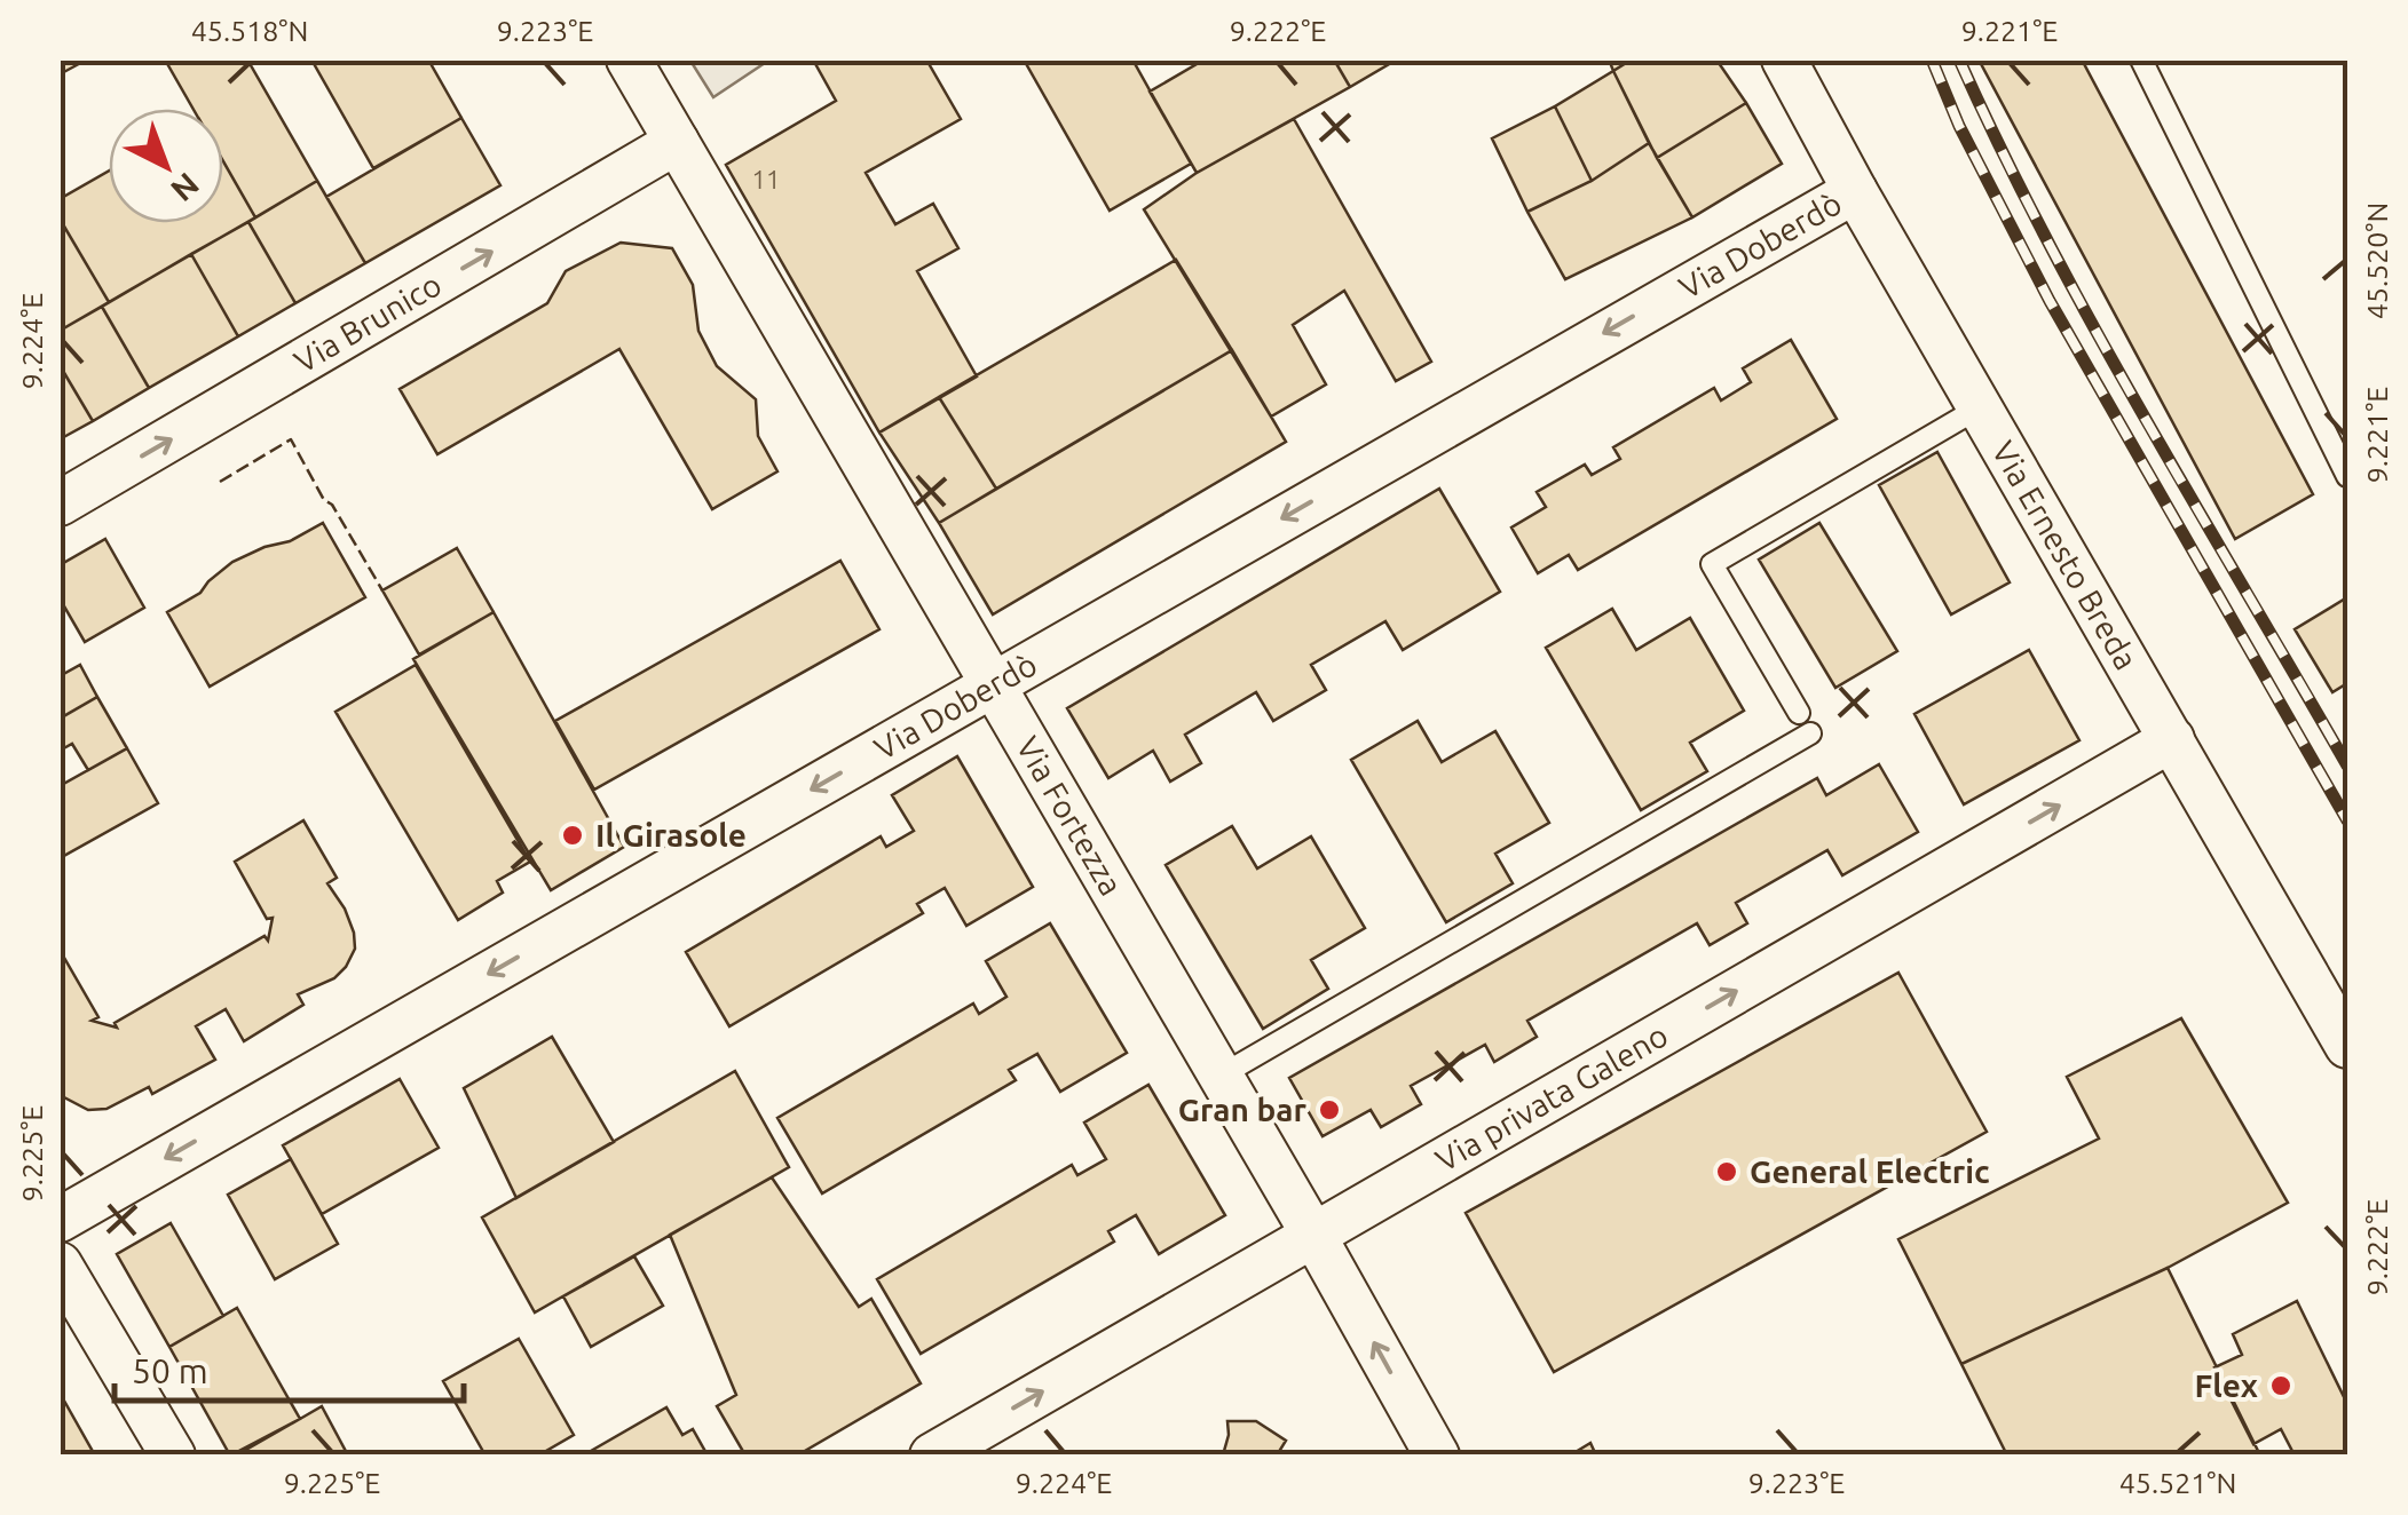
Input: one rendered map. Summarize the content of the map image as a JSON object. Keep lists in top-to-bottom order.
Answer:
{
  "streets": {
    "street": [
      "Via Doberdò",
      "Via Brunico",
      "Via Ernesto Breda",
      "Via Fortezza",
      "Via privata Galeno"
    ]
  },
  "crossings": [
    ["Via Doberdò", "Via Ernesto Breda"],
    ["Via Doberdò", "Via Fortezza"],
    ["Via Brunico", "Via Fortezza"],
    ["Via Ernesto Breda", "Via privata Galeno"],
    ["Via Fortezza", "Via privata Galeno"]
  ],
  "one_way": ["Via Doberdò", "Via Brunico", "Via privata Galeno"],
  "places": [
    "Il Girasole",
    "Gran bar",
    "General Electric",
    "Flex"
  ],
  "house_numbers": ["11"],
  "scale_bar": "50 m",
  "north": "bottom right",
  "coordinates": [
    "45.518°N",
    "9.223°E",
    "9.222°E",
    "9.221°E",
    "45.520°N",
    "9.224°E",
    "9.225°E",
    "45.521°N"
  ]
}
